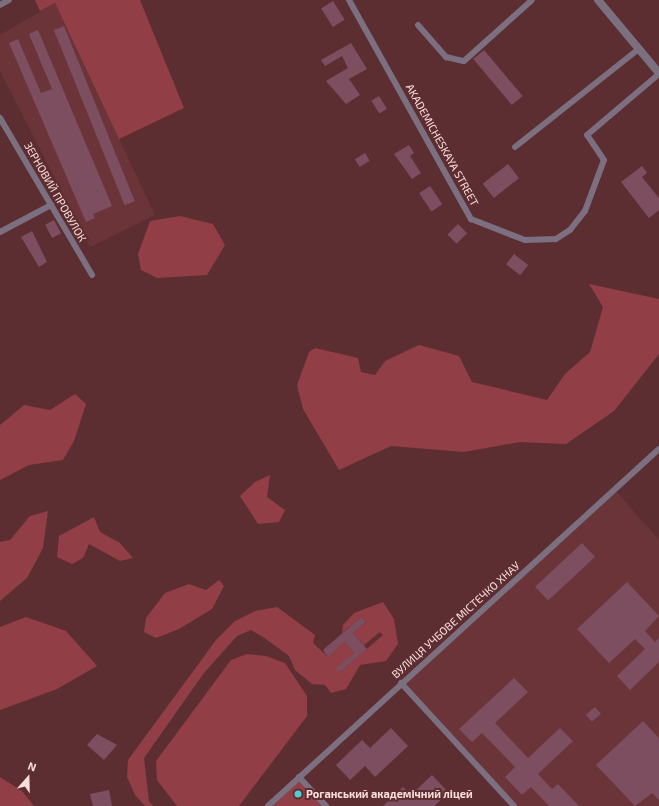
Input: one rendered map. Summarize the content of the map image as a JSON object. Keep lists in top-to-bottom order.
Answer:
{
  "streets": {
    "street": ["AKADEMICHESKAYA STREET", "ЗЕРНОВИЙ ПРОВУЛОК", "ВУЛИЦЯ УЧБОВЕ МІСТЕЧКО ХНАУ"]
  },
  "places": ["Роганський академічний ліцей"],
  "north": "top"
}
